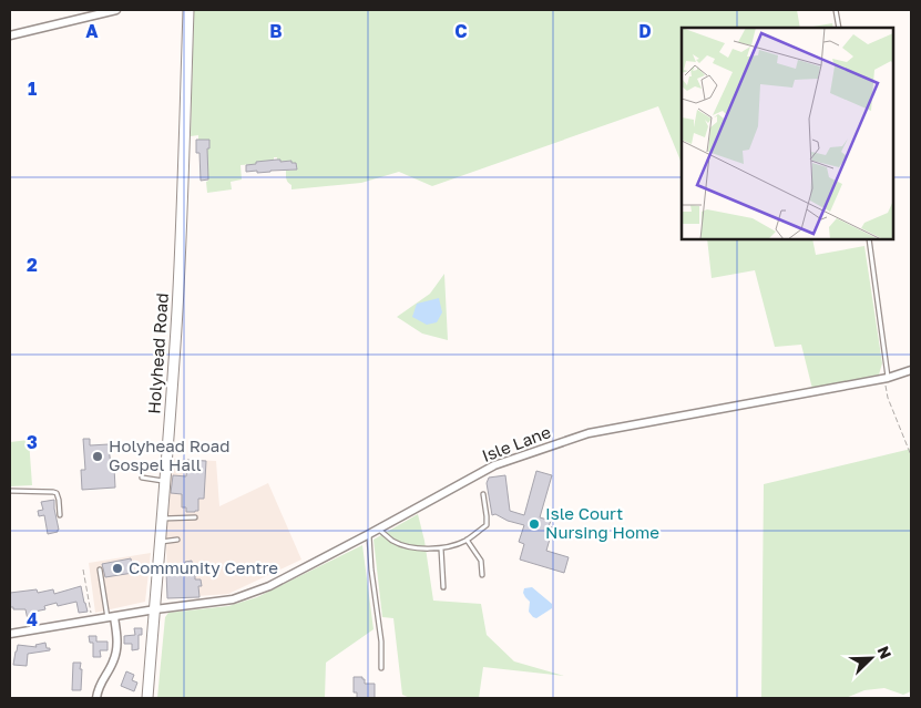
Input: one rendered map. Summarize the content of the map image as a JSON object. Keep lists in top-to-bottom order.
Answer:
{
  "streets": {
    "main road": ["Holyhead Road"],
    "street": ["Isle Lane"]
  },
  "crossings": [
    ["Holyhead Road", "Isle Lane"]
  ],
  "places": ["Holyhead Road Gospel Hall", "Isle Court Nursing Home", "Community Centre"],
  "north": "top right",
  "grid": {
    "columns": [
      "A",
      "B",
      "C",
      "D"
    ],
    "rows": [
      "1",
      "2",
      "3",
      "4"
    ]
  }
}
